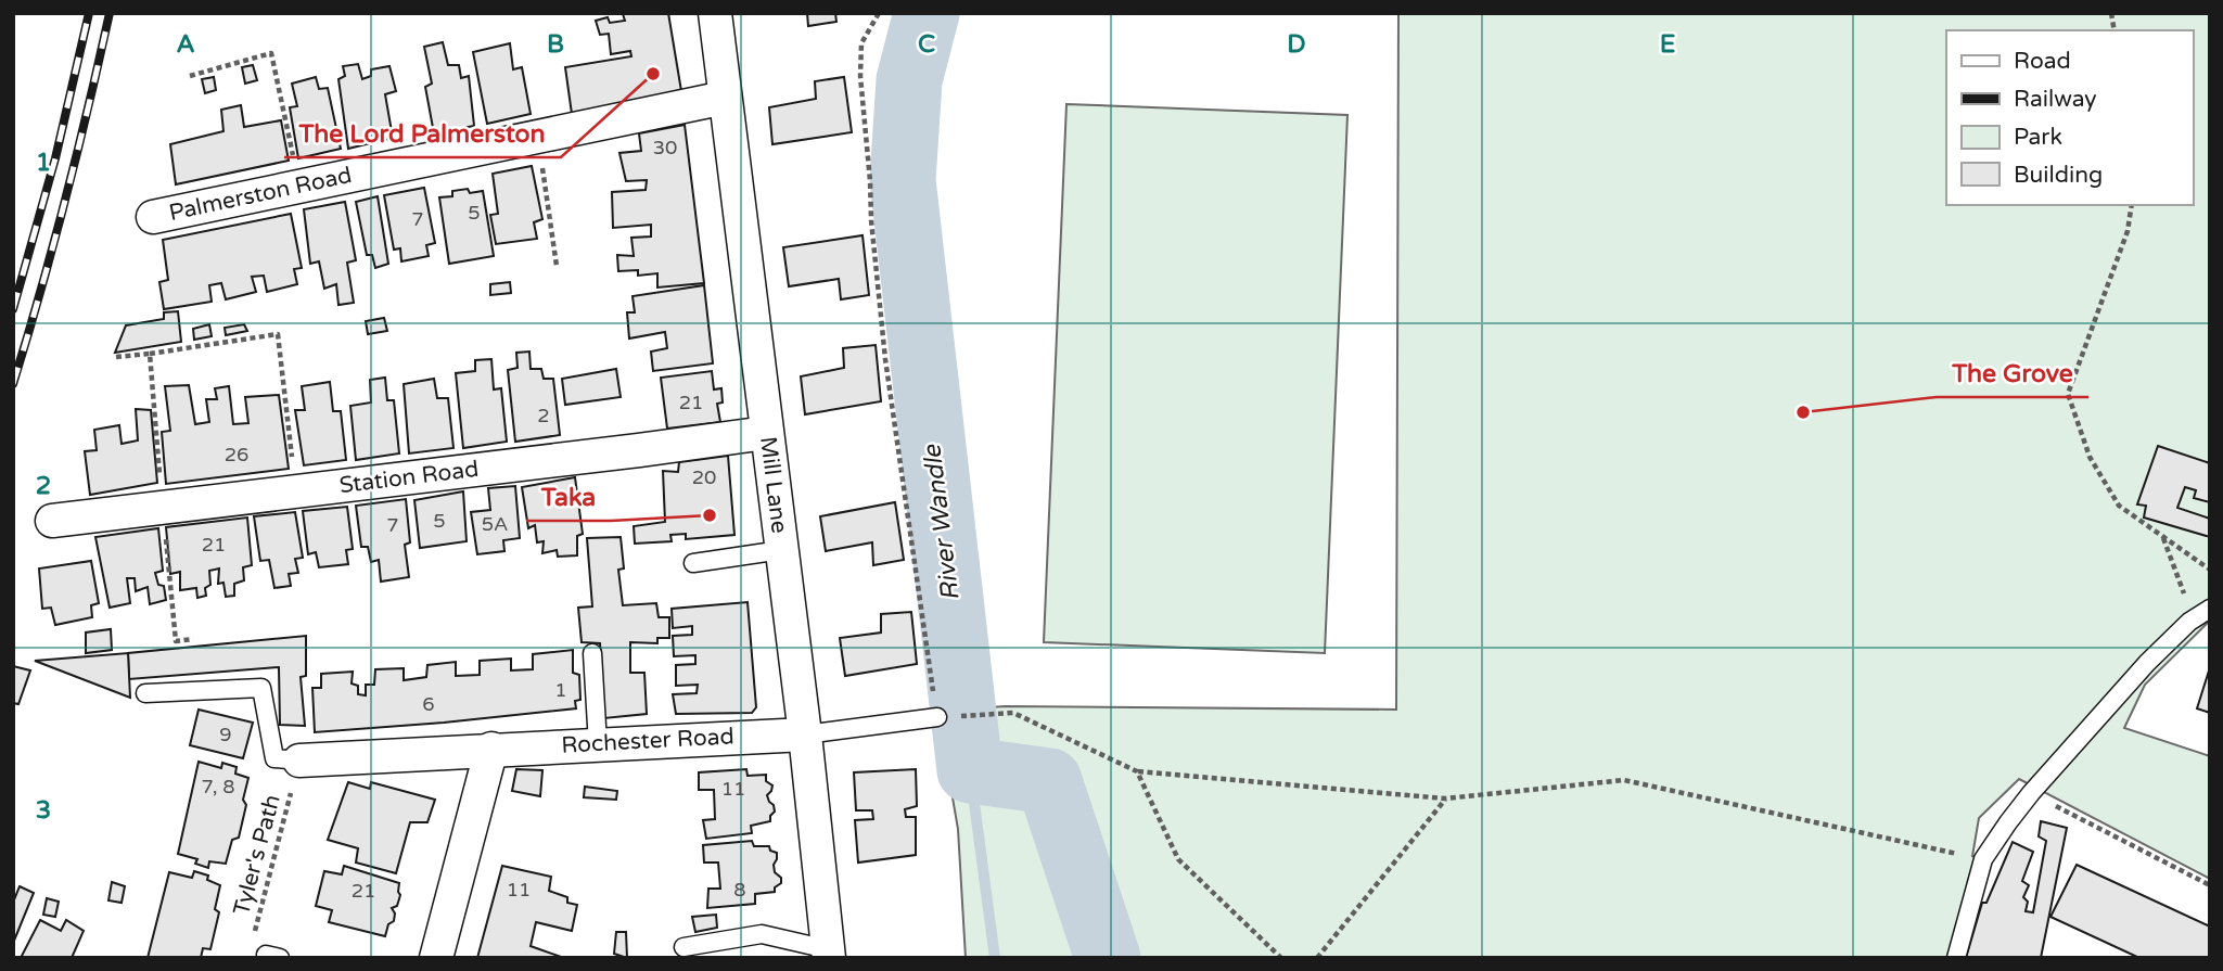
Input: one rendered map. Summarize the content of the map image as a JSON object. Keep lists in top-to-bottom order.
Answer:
{
  "streets": {
    "street": [
      "Palmerston Road",
      "Station Road",
      "Mill Lane",
      "Rochester Road"
    ],
    "path": ["Tyler's Path"]
  },
  "crossings": [
    ["Palmerston Road", "Mill Lane"],
    ["Station Road", "Mill Lane"],
    ["Mill Lane", "Rochester Road"],
    ["Rochester Road", "Tyler's Path"]
  ],
  "water": ["River Wandle"],
  "places": ["The Lord Palmerston", "The Grove", "Taka"],
  "house_numbers": [
    "30",
    "5",
    "7",
    "21",
    "2",
    "26",
    "20",
    "5",
    "5A",
    "7",
    "21",
    "1",
    "6",
    "9",
    "7, 8",
    "11",
    "11",
    "8",
    "21"
  ],
  "legend": [
    "Road",
    "Railway",
    "Park",
    "Building"
  ],
  "grid": {
    "columns": [
      "A",
      "B",
      "C",
      "D",
      "E"
    ],
    "rows": ["1", "2", "3"]
  }
}
